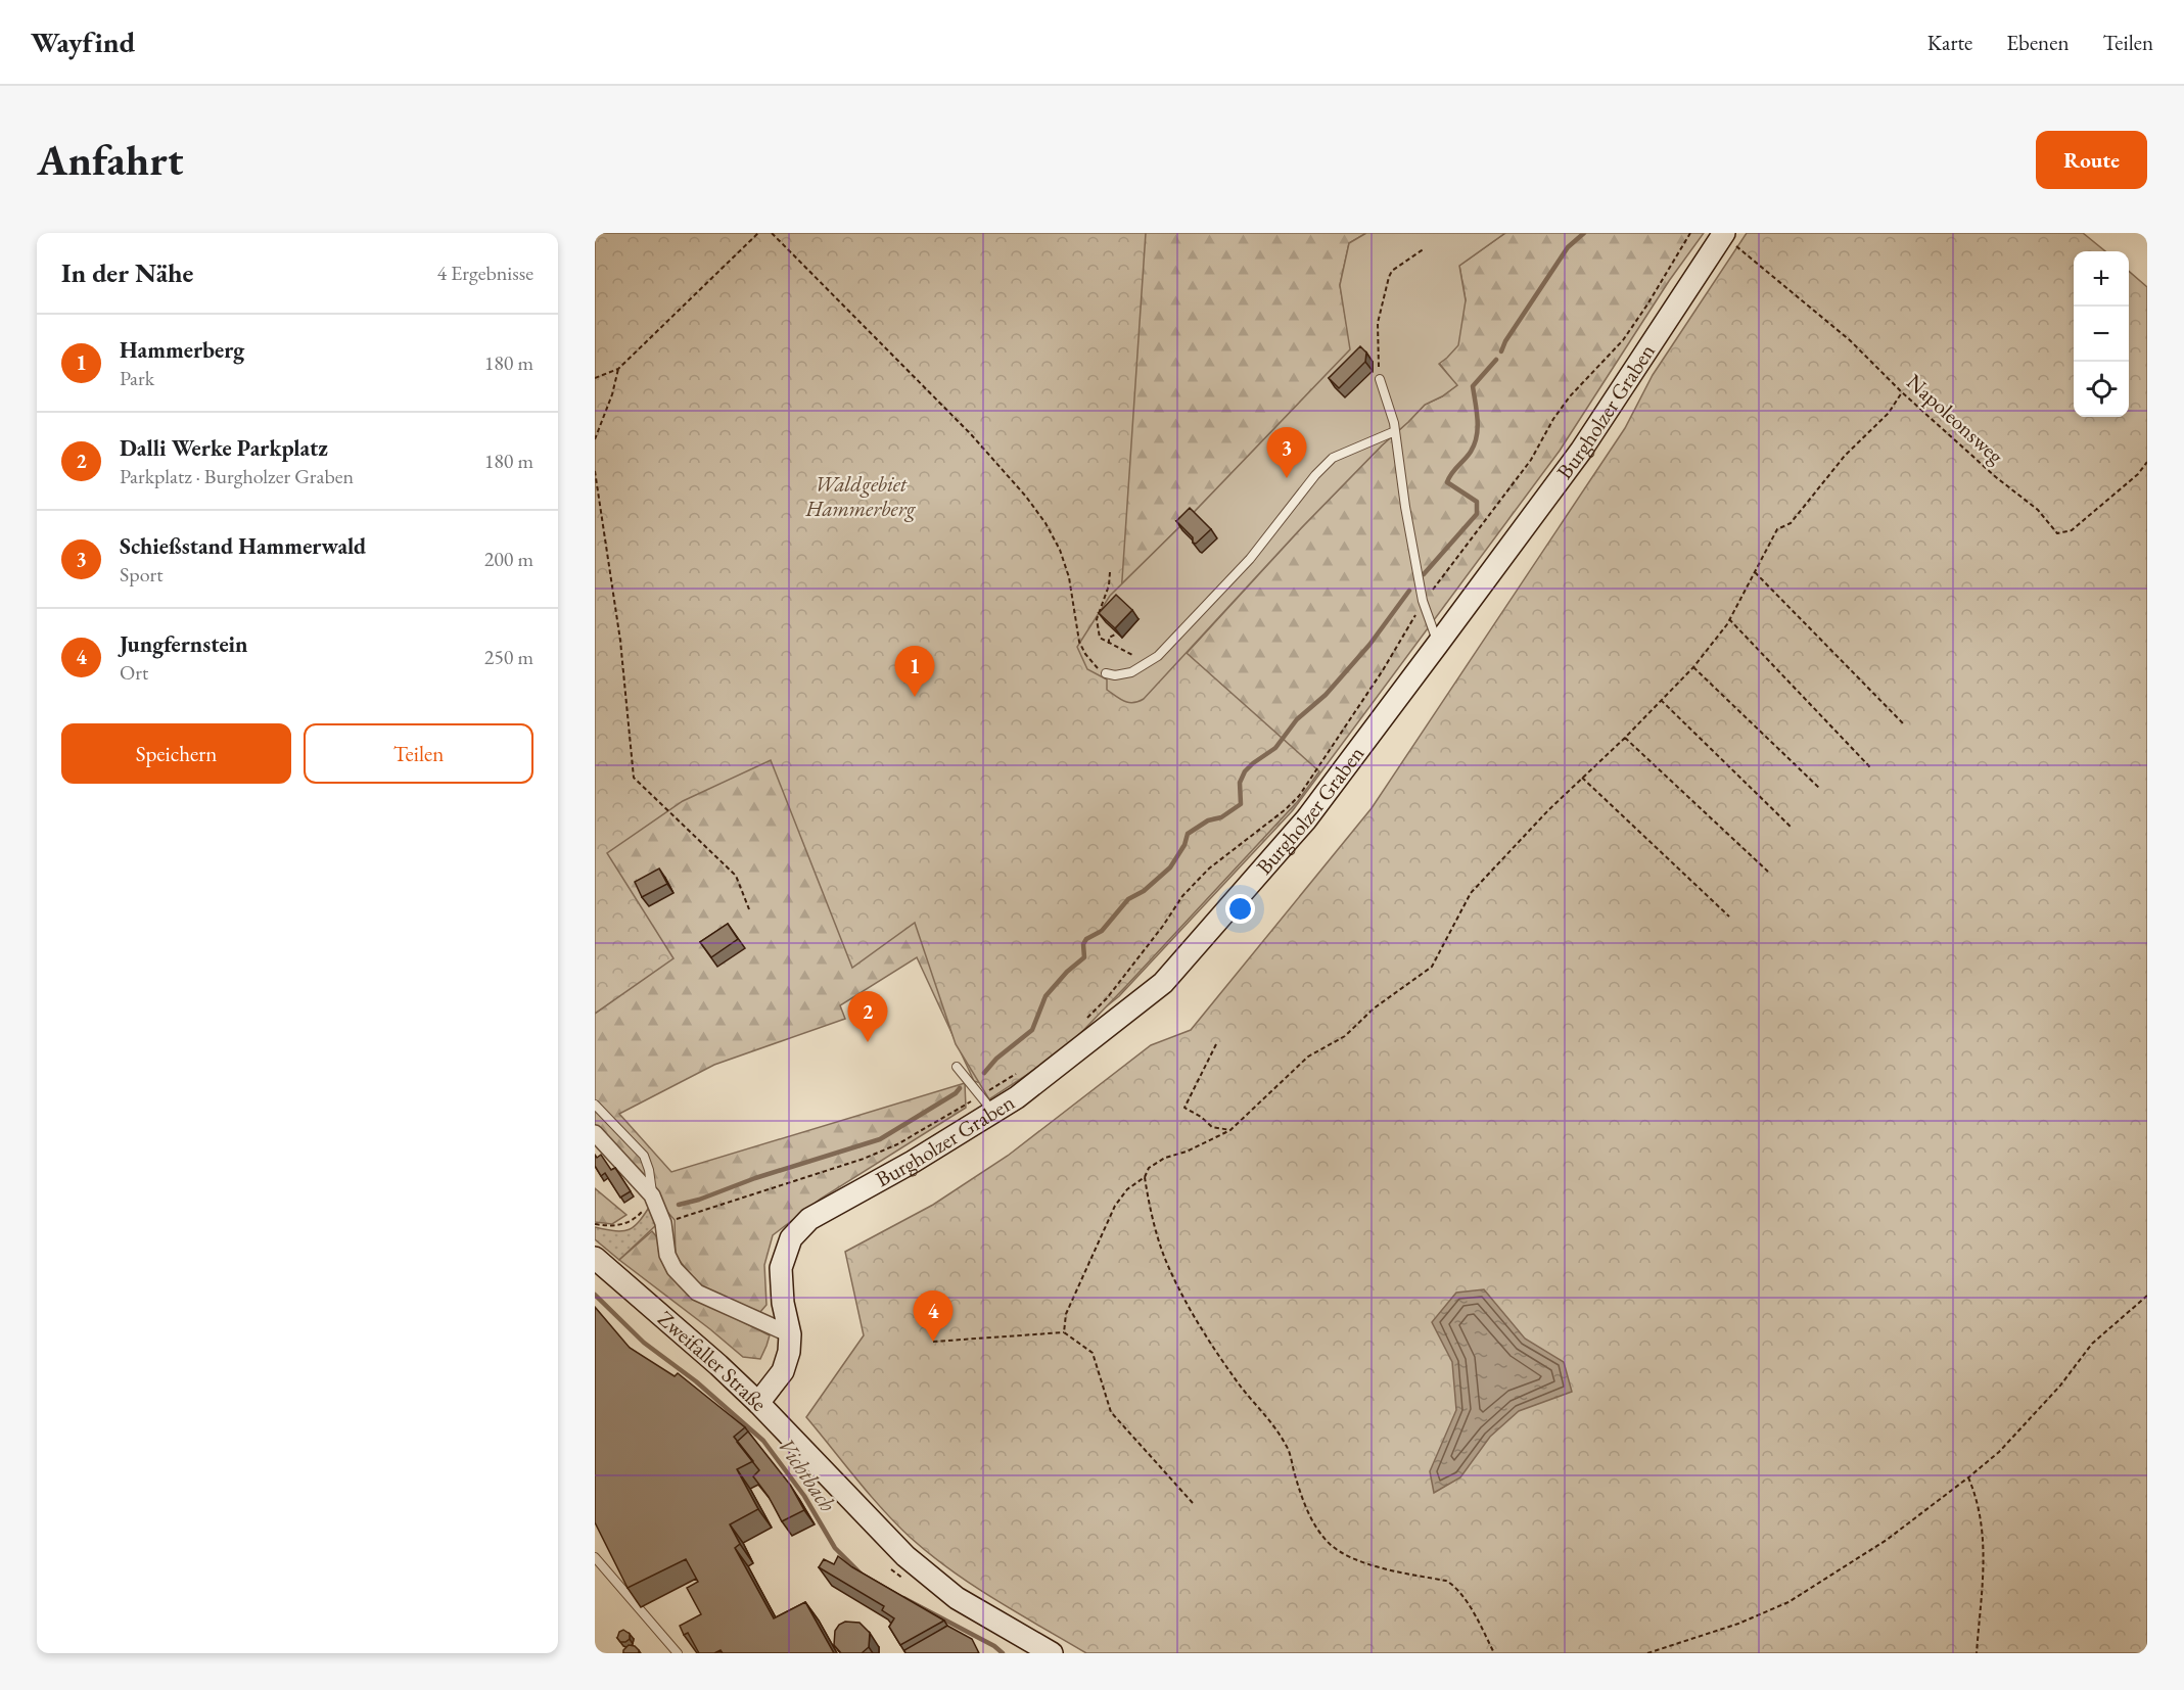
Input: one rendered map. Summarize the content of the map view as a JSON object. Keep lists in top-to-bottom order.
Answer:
{
  "streets": {
    "main road": ["Burgholzer Graben", "Zweifaller Straße"],
    "path": ["Napoleonsweg"]
  },
  "crossings": [
    ["Burgholzer Graben", "Zweifaller Straße"]
  ],
  "water": ["Vichtbach"],
  "parks": ["Waldgebiet Hammerberg"],
  "page": {
    "header": "Wayfind",
    "nav": ["Karte", "Ebenen", "Teilen"],
    "buttons": [
      "Route",
      ["Speichern", "Teilen"]
    ],
    "title": "Anfahrt",
    "heading": ["In der Nähe", "4 Ergebnisse"],
    "map_buttons": ["+", "−"],
    "list": [
      {
        "mark": "1",
        "name": "Hammerberg",
        "note": "Park",
        "value": "180 m"
      },
      {
        "mark": "2",
        "name": "Dalli Werke Parkplatz",
        "note": "Parkplatz · Burgholzer Graben",
        "value": "180 m"
      },
      {
        "mark": "3",
        "name": "Schießstand Hammerwald",
        "note": "Sport",
        "value": "200 m"
      },
      {
        "mark": "4",
        "name": "Jungfernstein",
        "note": "Ort",
        "value": "250 m"
      }
    ],
    "pins": [
      "3",
      "1",
      "2",
      "4"
    ]
  }
}
